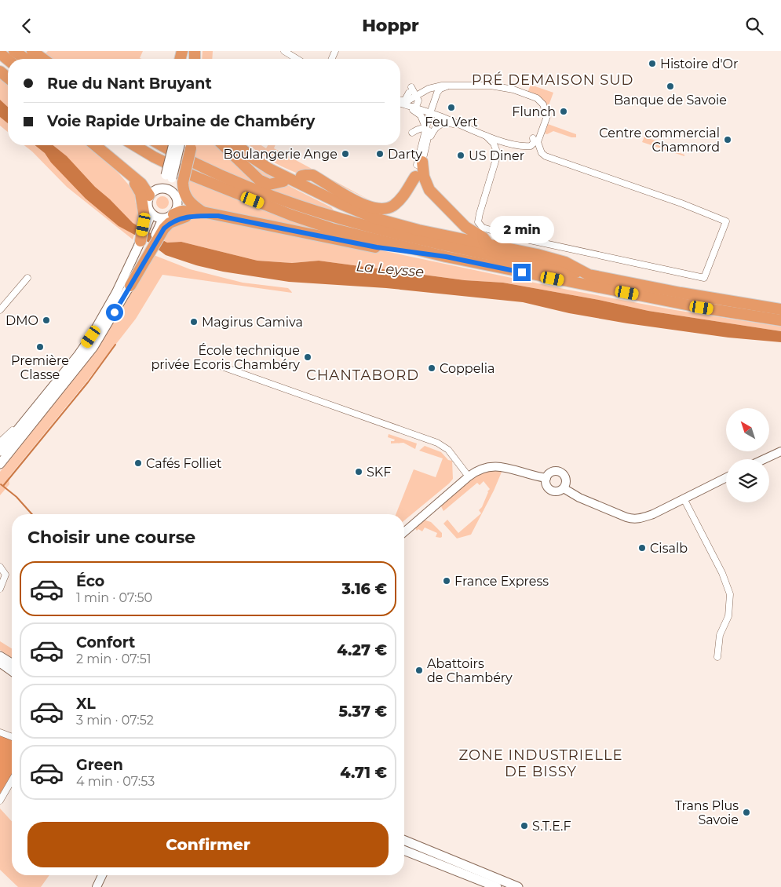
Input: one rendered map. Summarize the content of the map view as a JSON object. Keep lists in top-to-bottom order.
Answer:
{
  "districts": ["PRÉ DEMAISON SUD", "CHANTABORD", "ZONE INDUSTRIELLE DE BISSY"],
  "water": ["La Leysse"],
  "places": [
    "Histoire d'Or",
    "Banque de Savoie",
    "Feu Vert",
    "Flunch",
    "Centre commercial Chamnord",
    "Boulangerie Ange",
    "Darty",
    "US Diner",
    "DMO",
    "Magirus Camiva",
    "Première Classe",
    "École technique privée Ecoris Chambéry",
    "Coppelia",
    "Cafés Folliet",
    "SKF",
    "Cisalb",
    "France Express",
    "Abattoirs de Chambéry",
    "Trans Plus Savoie",
    "S.T.E.F"
  ],
  "north": "top left",
  "page": {
    "header": "Hoppr",
    "banner": ["Rue du Nant Bruyant", "Voie Rapide Urbaine de Chambéry"],
    "bubble": "2 min",
    "heading": "Choisir une course",
    "list": [
      {
        "name": "Éco",
        "note": "1 min · 07:50",
        "value": "3.16 €"
      },
      {
        "name": "Confort",
        "note": "2 min · 07:51",
        "value": "4.27 €"
      },
      {
        "name": "XL",
        "note": "3 min · 07:52",
        "value": "5.37 €"
      },
      {
        "name": "Green",
        "note": "4 min · 07:53",
        "value": "4.71 €"
      }
    ],
    "buttons": "Confirmer"
  }
}
